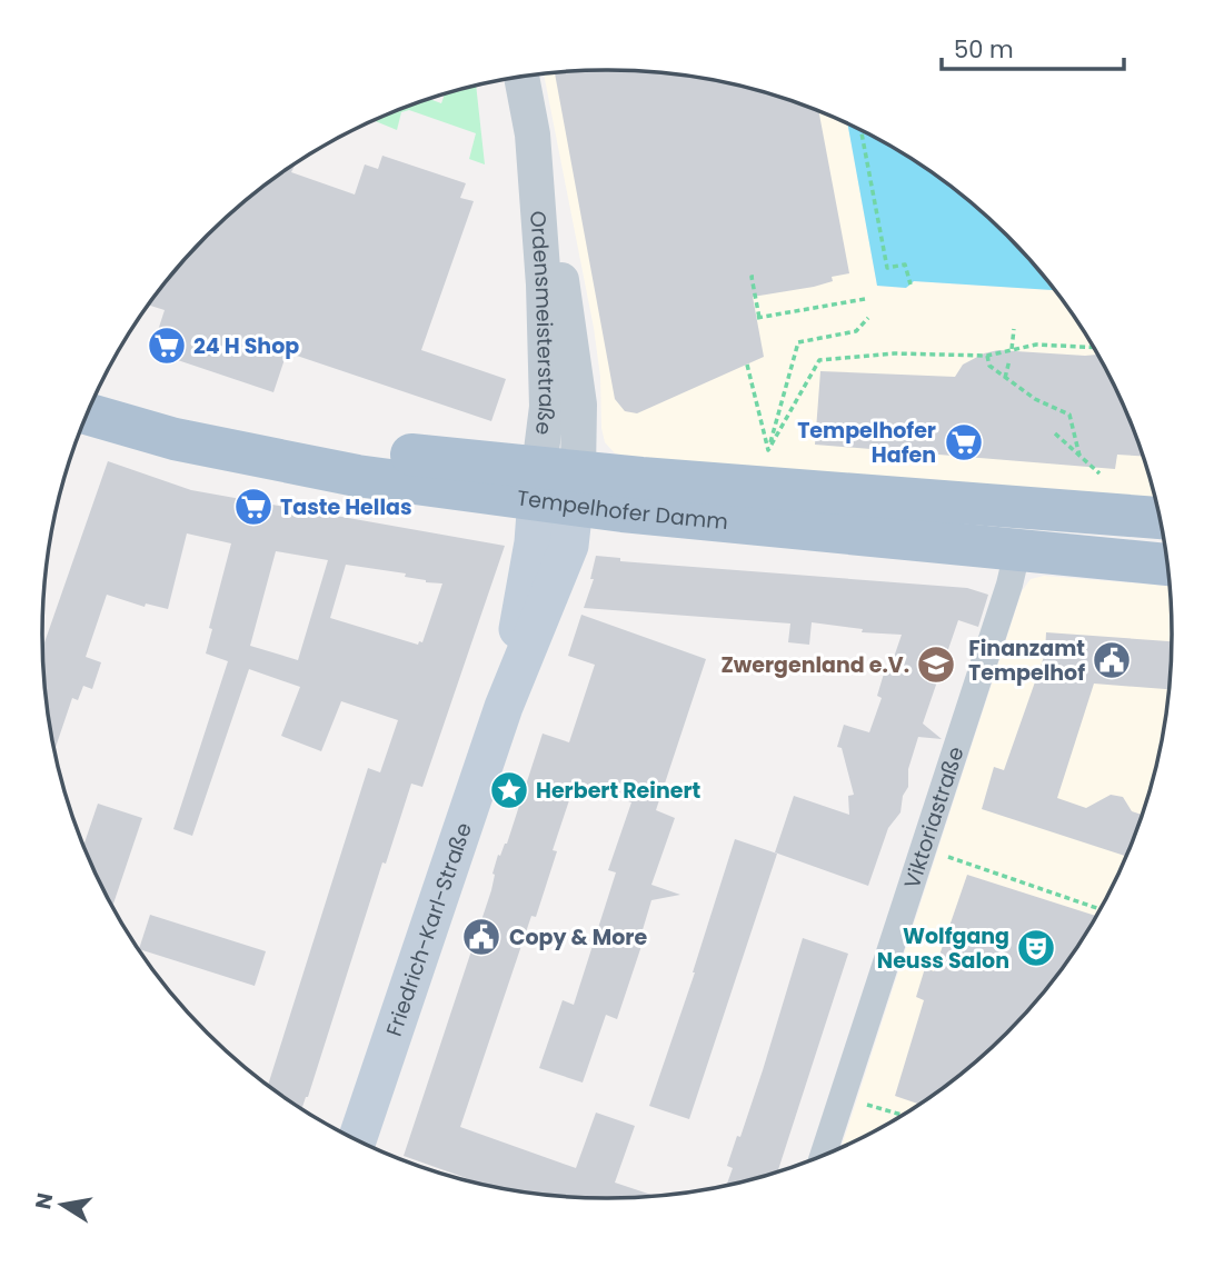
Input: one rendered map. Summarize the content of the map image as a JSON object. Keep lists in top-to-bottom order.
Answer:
{
  "streets": {
    "main road": ["Tempelhofer Damm", "Friedrich-Karl-Straße"],
    "street": ["Ordensmeisterstraße", "Viktoriastraße"]
  },
  "crossings": [
    ["Ordensmeisterstraße", "Tempelhofer Damm"],
    ["Ordensmeisterstraße", "Friedrich-Karl-Straße"],
    ["Tempelhofer Damm", "Viktoriastraße"],
    ["Tempelhofer Damm", "Friedrich-Karl-Straße"]
  ],
  "places": {
    "supermarket": ["24 H Shop", "Tempelhofer Hafen", "Taste Hellas"],
    "public building": ["Finanzamt Tempelhof", "Copy & More"],
    "school or university": ["Zwergenland e.V."],
    "place": ["Herbert Reinert"],
    "theatre": ["Wolfgang Neuss Salon"]
  },
  "scale_bar": "50 m",
  "north": "left"
}
